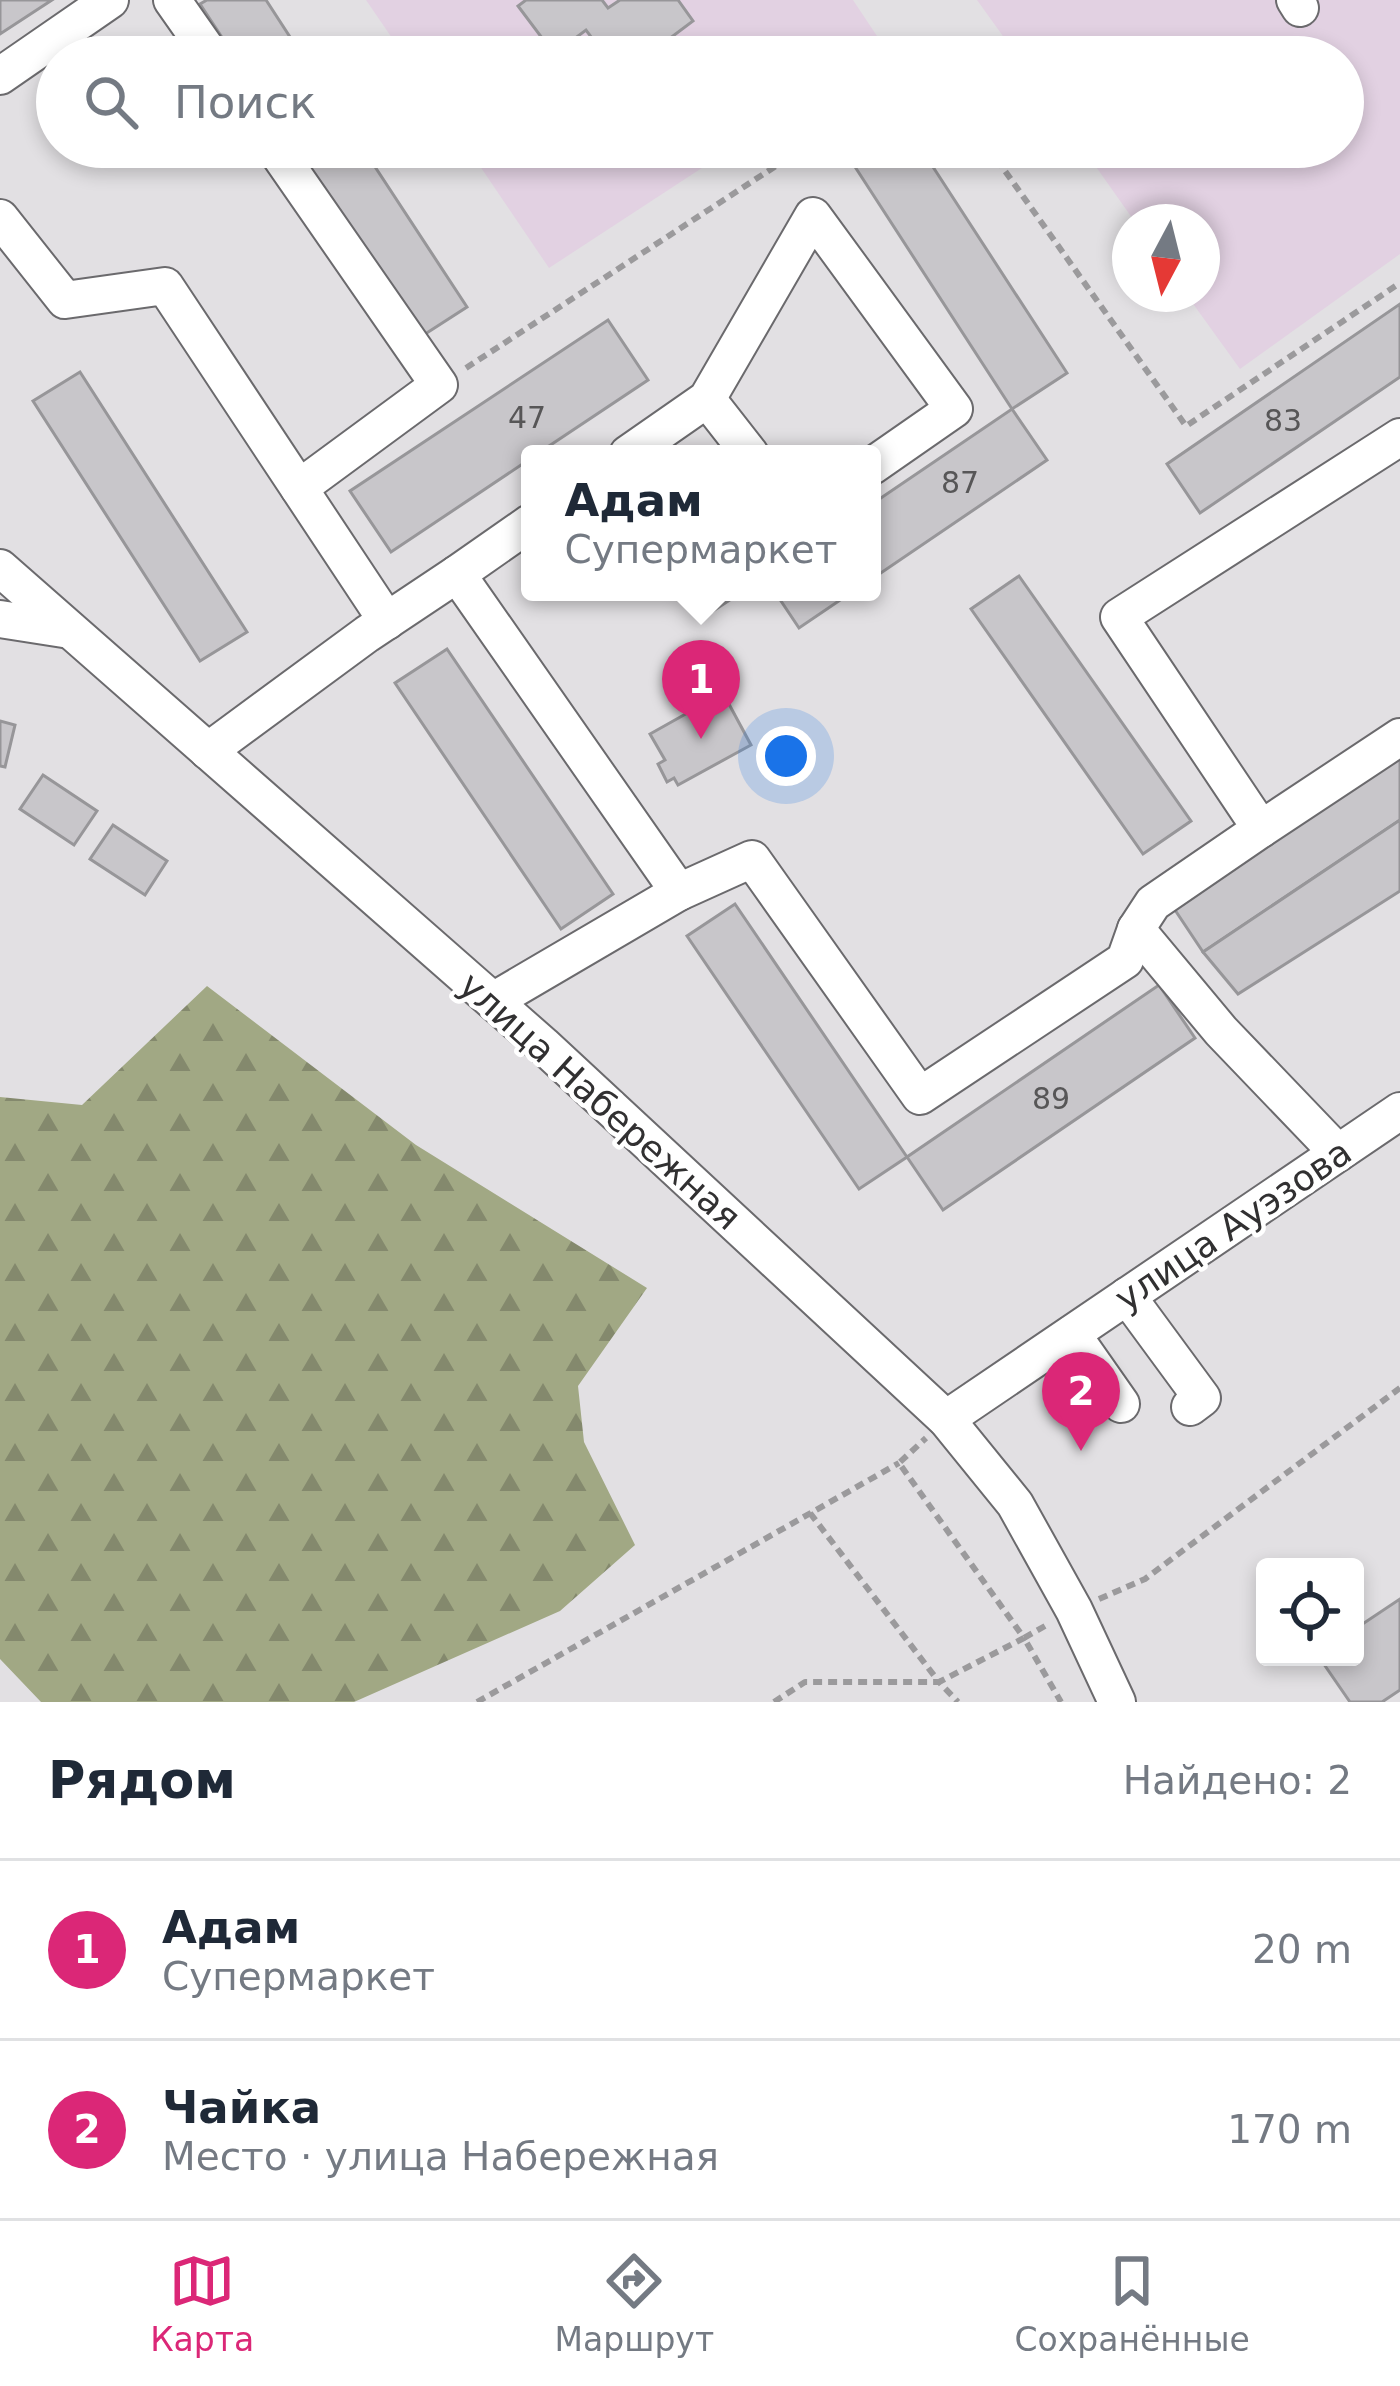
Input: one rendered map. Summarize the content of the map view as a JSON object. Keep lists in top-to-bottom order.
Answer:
{
  "streets": {
    "street": ["улица Набережная", "улица Ауэзова"]
  },
  "crossings": [
    ["улица Набережная", "улица Ауэзова"]
  ],
  "house_numbers": [
    "47",
    "83",
    "87",
    "89"
  ],
  "north": "bottom",
  "page": {
    "search": "Поиск",
    "popup": ["Адам", "Супермаркет"],
    "pins": ["1", "2"],
    "heading": ["Рядом", "Найдено: 2"],
    "list": [
      {
        "mark": "1",
        "name": "Адам",
        "note": "Супермаркет",
        "value": "20 m"
      },
      {
        "mark": "2",
        "name": "Чайка",
        "note": "Место · улица Набережная",
        "value": "170 m"
      }
    ],
    "nav": ["Карта", "Маршрут", "Сохранённые"]
  }
}
